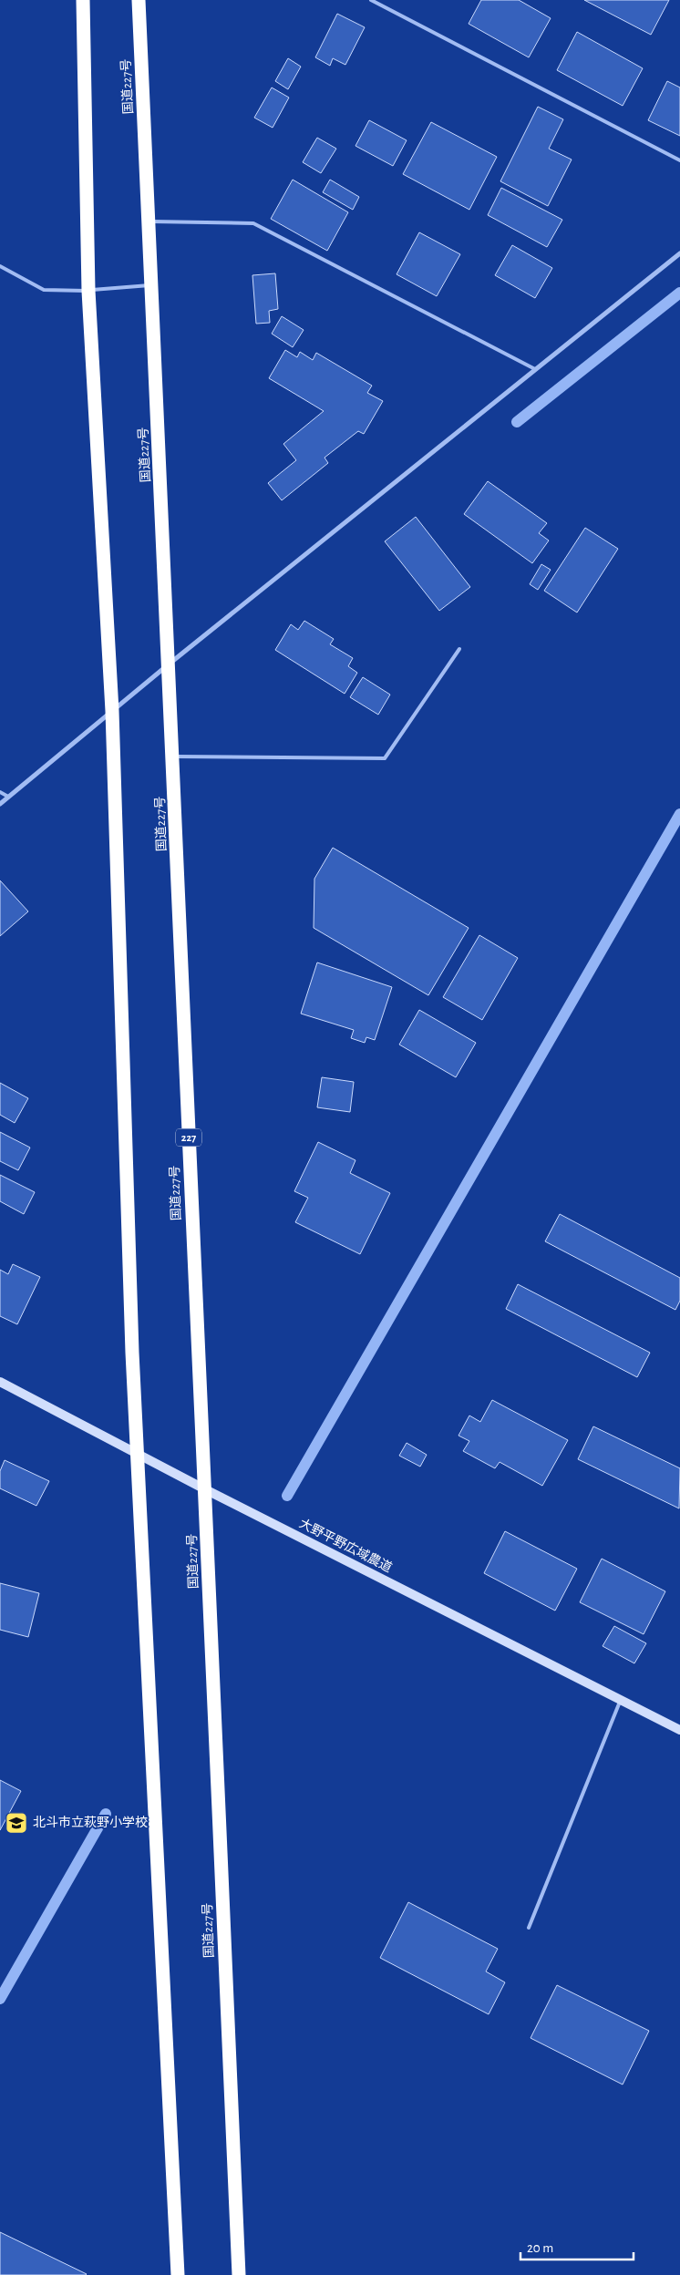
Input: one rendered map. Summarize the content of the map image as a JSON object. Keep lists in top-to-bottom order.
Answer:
{
  "streets": {
    "highway": ["国道227号", "227"],
    "street": ["大野平野広域農道"]
  },
  "crossings": [
    ["国道227号", "大野平野広域農道"]
  ],
  "places": {
    "school or university": ["北斗市立萩野小学校"]
  },
  "scale_bar": "20 m"
}
